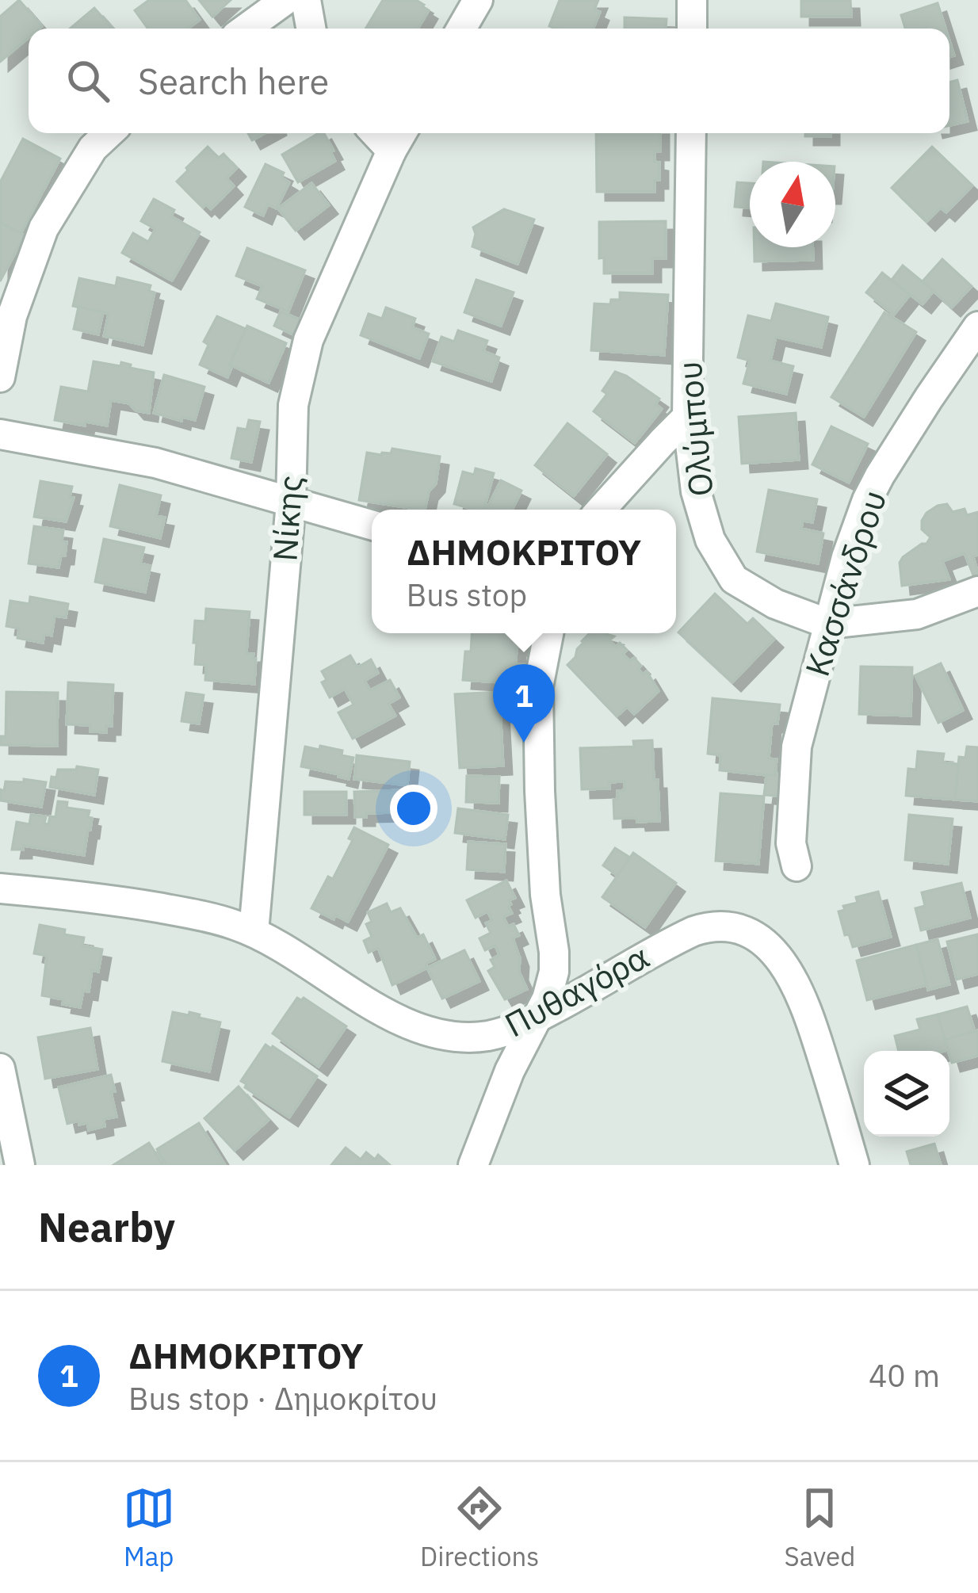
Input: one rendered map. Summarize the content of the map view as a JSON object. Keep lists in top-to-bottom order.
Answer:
{
  "streets": {
    "street": [
      "Ολύμπου",
      "Νίκης",
      "Κασσάνδρου",
      "Πυθαγόρα"
    ]
  },
  "crossings": [
    ["Ολύμπου", "Κασσάνδρου"],
    ["Νίκης", "Πυθαγόρα"]
  ],
  "north": "top",
  "page": {
    "search": "Search here",
    "popup": ["ΔΗΜΟΚΡΙΤΟΥ", "Bus stop"],
    "pins": "1",
    "heading": "Nearby",
    "list": [
      {
        "mark": "1",
        "name": "ΔΗΜΟΚΡΙΤΟΥ",
        "note": "Bus stop · Δημοκρίτου",
        "value": "40 m"
      }
    ],
    "nav": ["Map", "Directions", "Saved"]
  }
}
